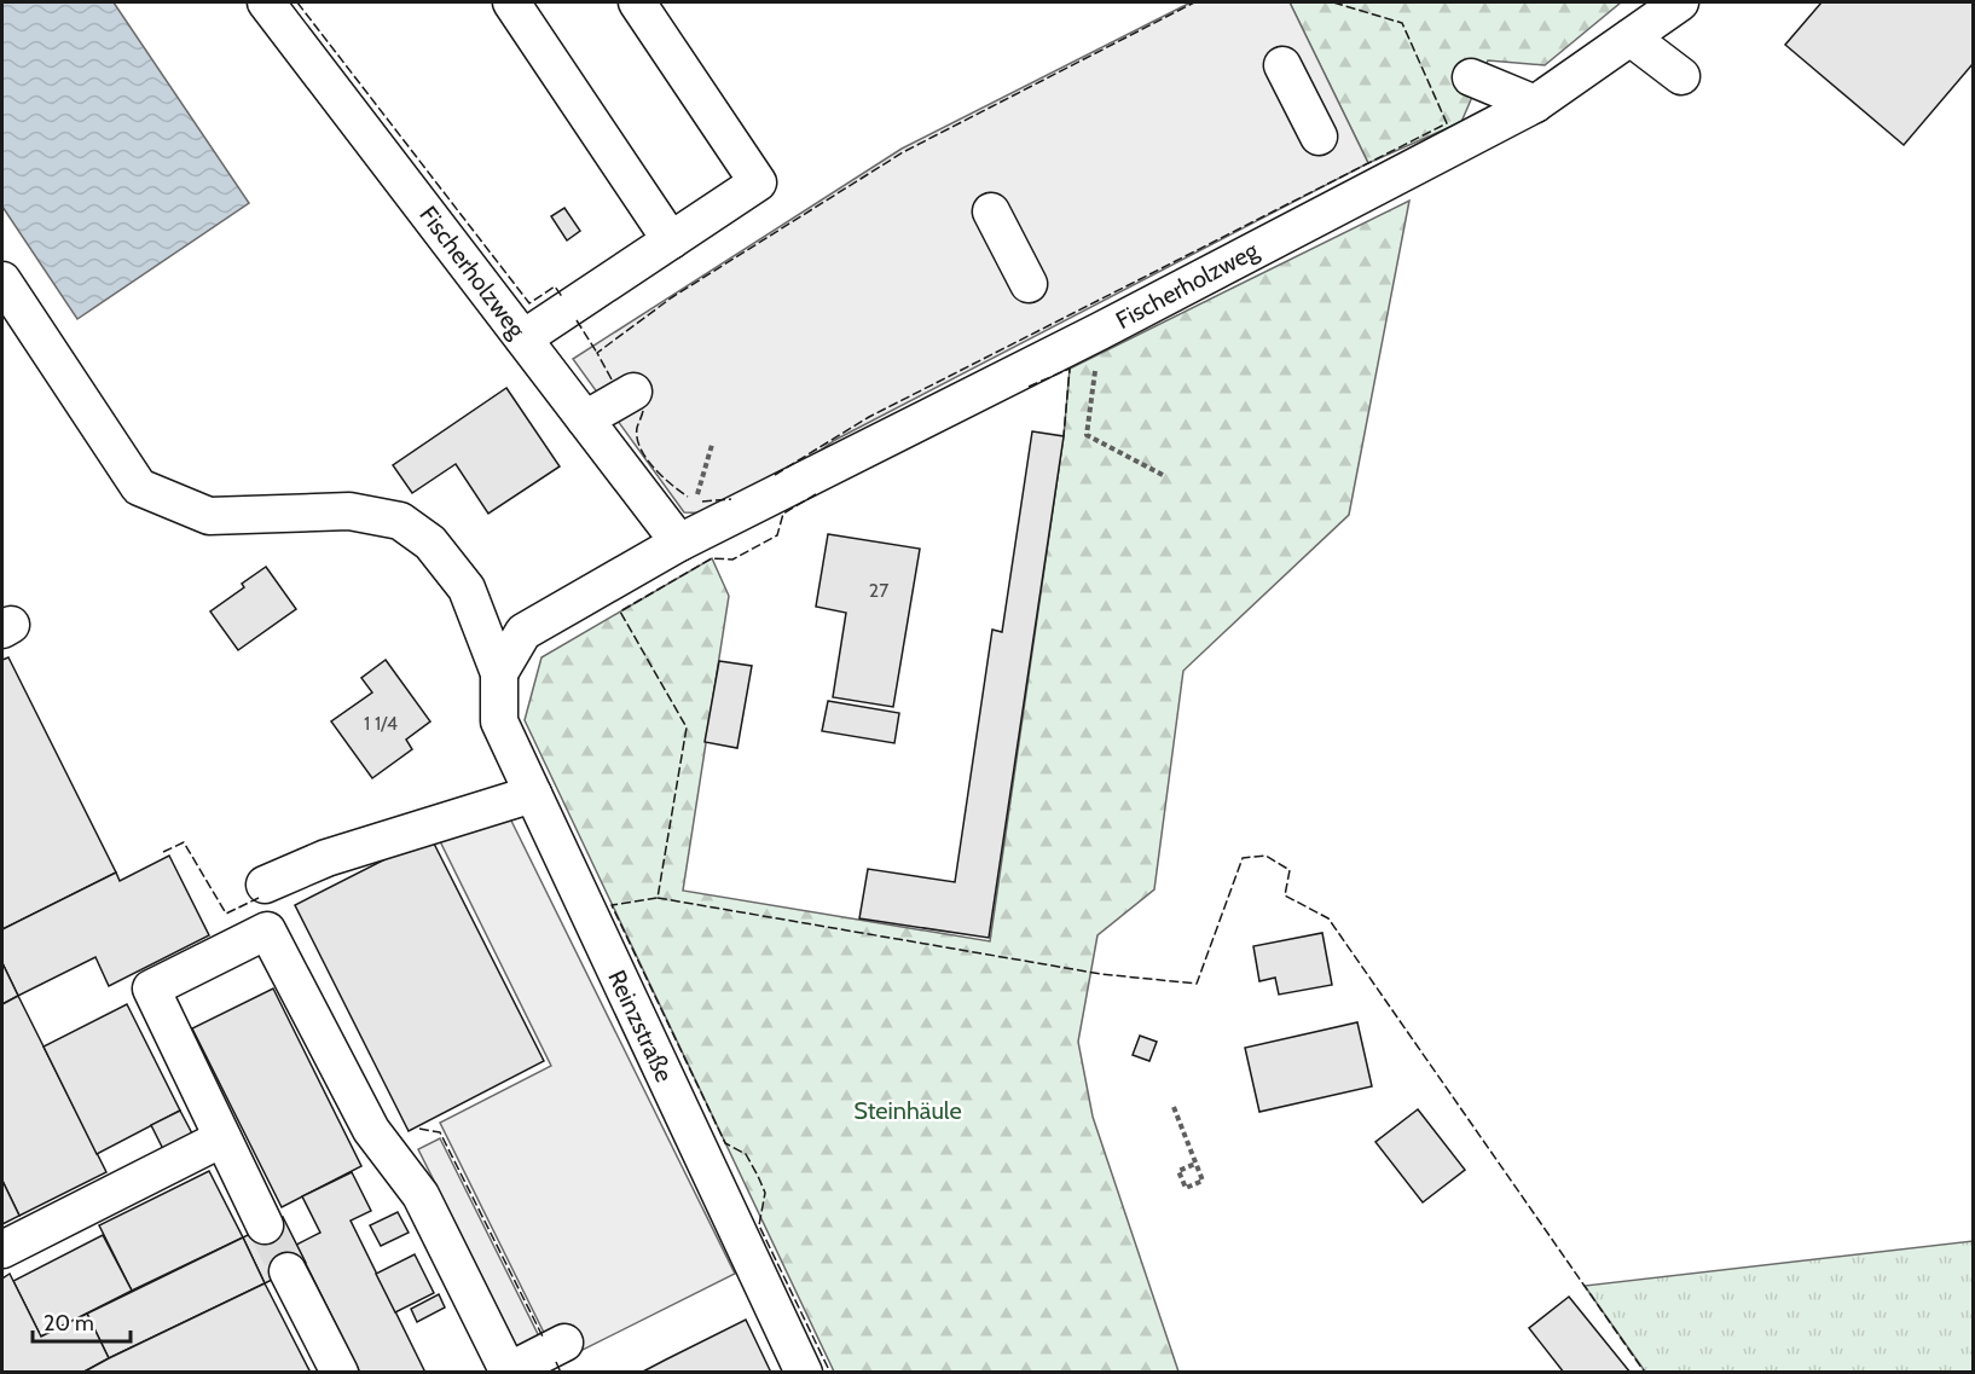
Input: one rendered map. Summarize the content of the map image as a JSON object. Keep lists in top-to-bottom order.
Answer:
{
  "streets": {
    "street": ["Fischerholzweg", "Reinzstraße"]
  },
  "crossings": [
    ["Fischerholzweg", "Reinzstraße"]
  ],
  "parks": ["Steinhäule"],
  "house_numbers": ["27", "1 1/4"],
  "scale_bar": "20 m"
}
